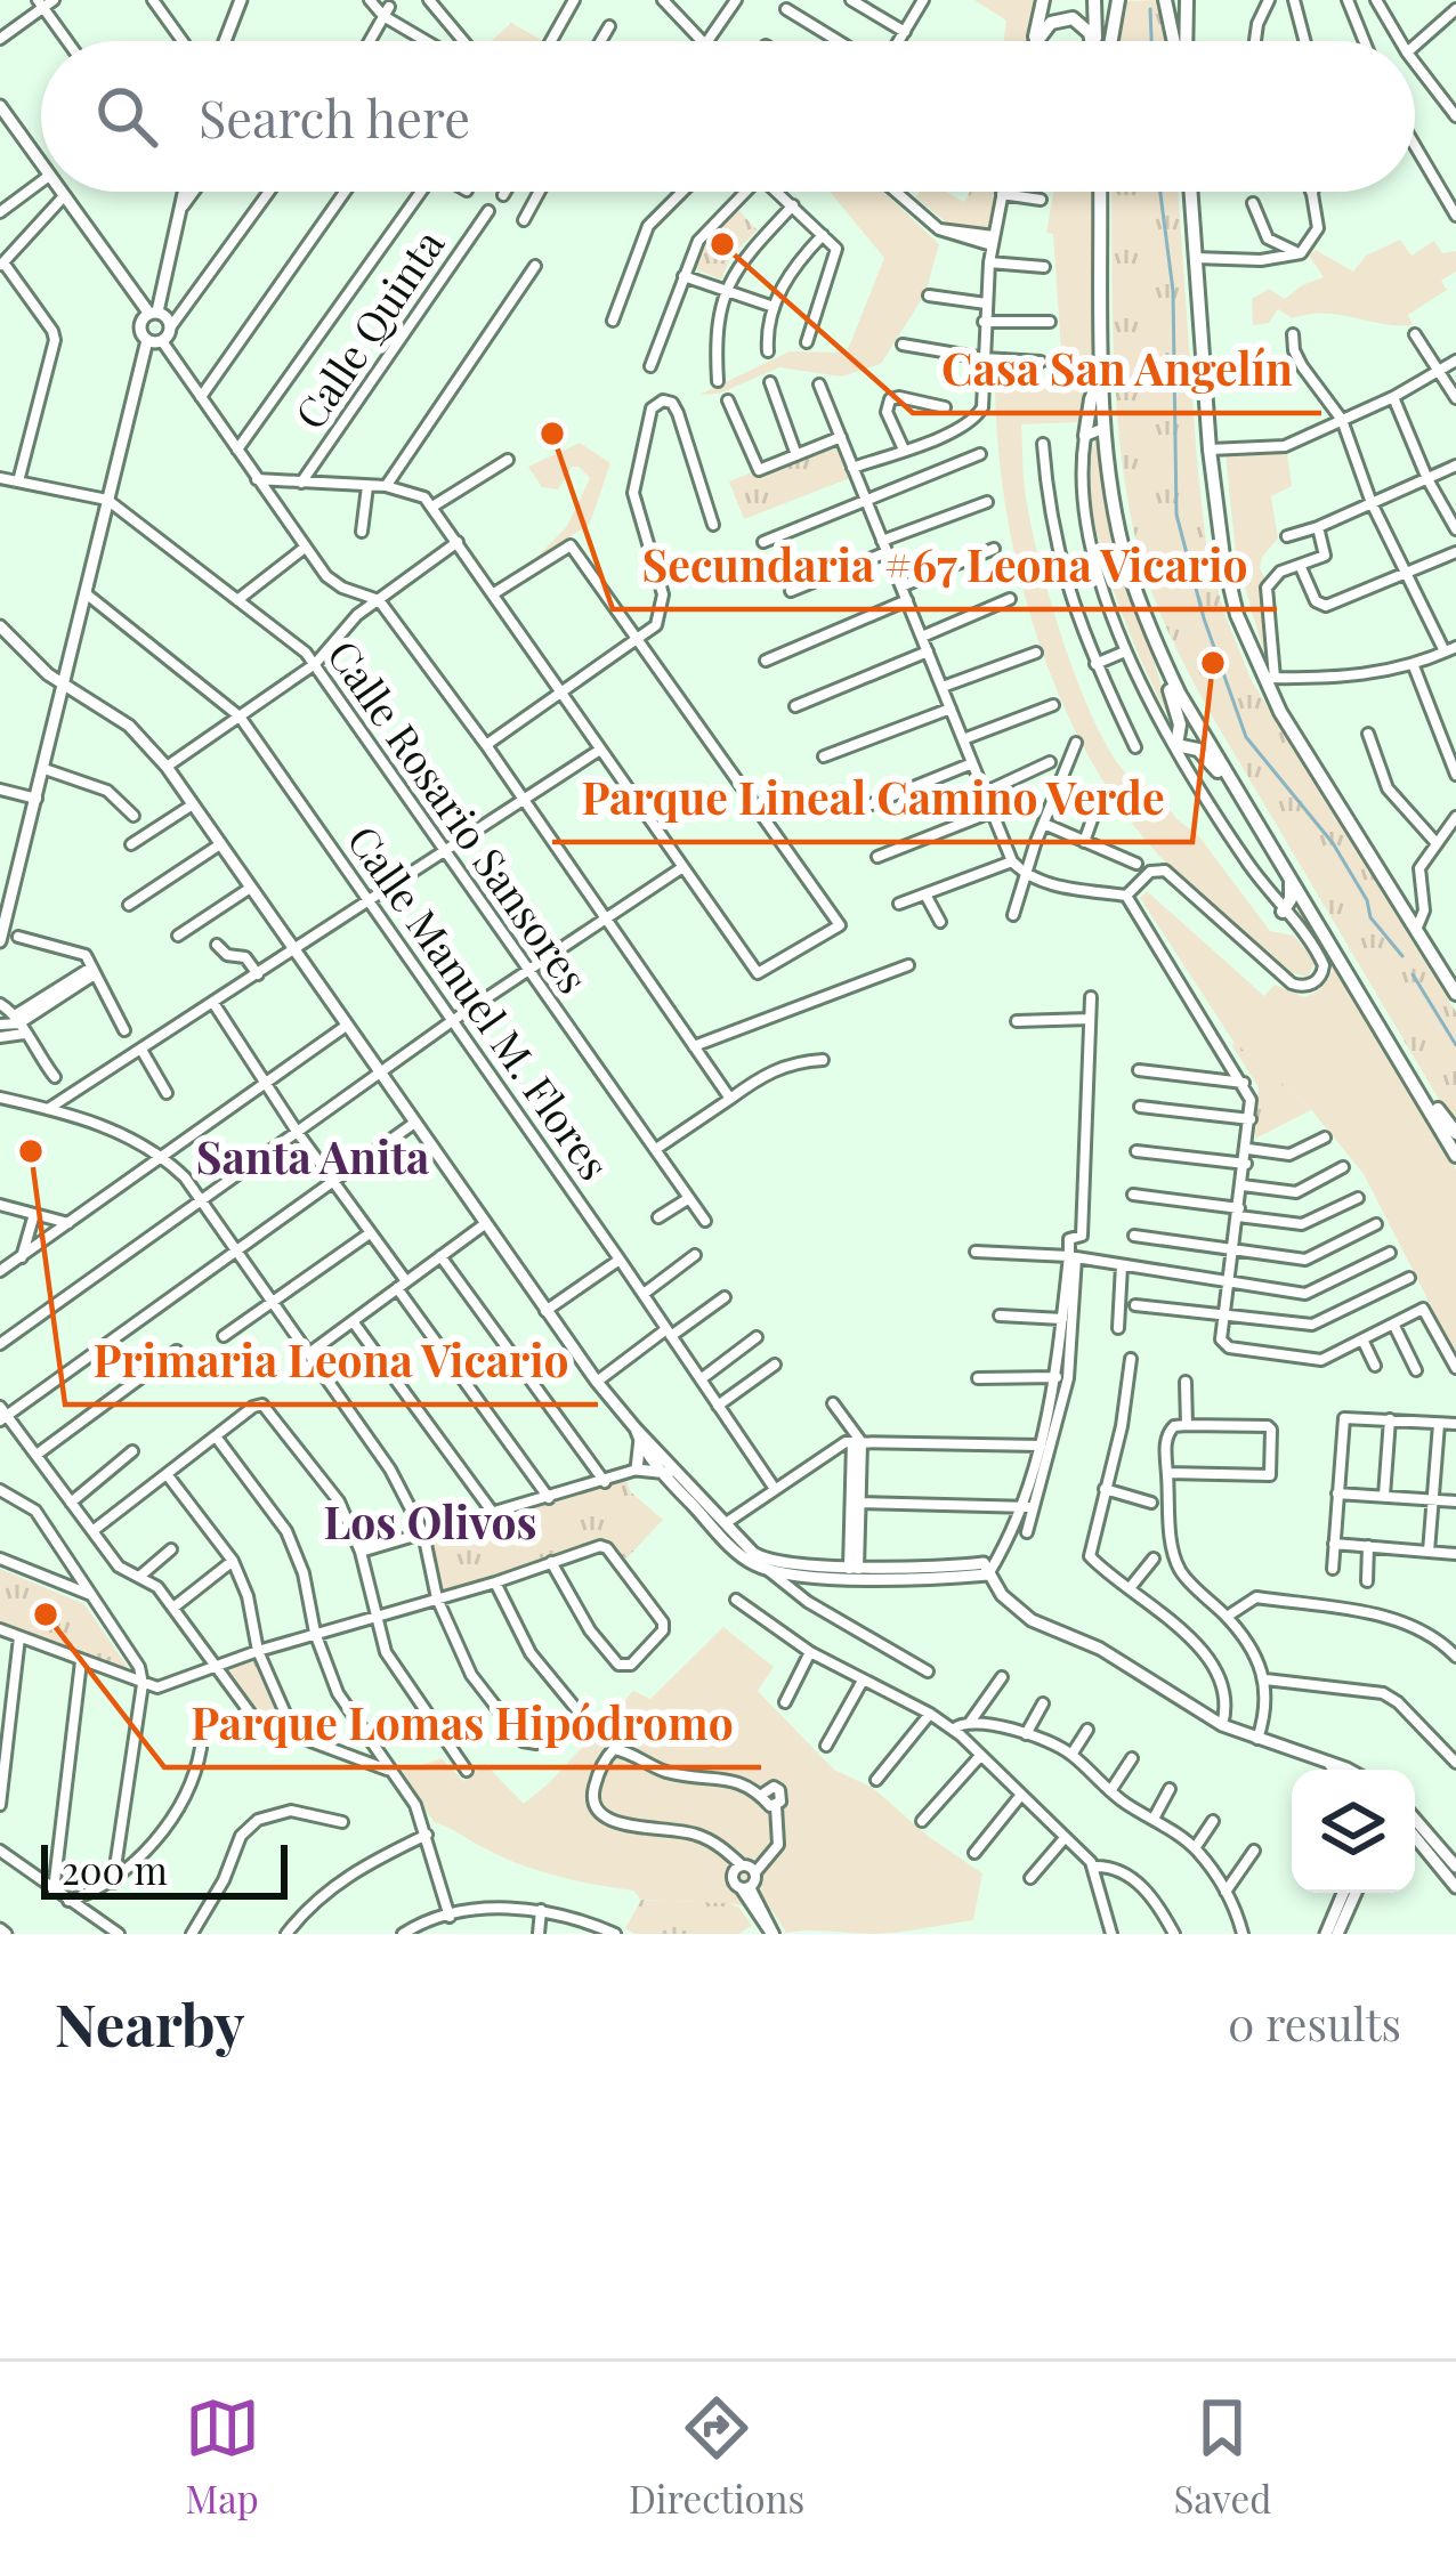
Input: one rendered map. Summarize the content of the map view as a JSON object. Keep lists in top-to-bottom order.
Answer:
{
  "streets": {
    "street": ["Calle Quinta", "Calle Rosario Sansores", "Calle Manuel M. Flores"]
  },
  "districts": ["Santa Anita", "Los Olivos"],
  "places": [
    "Casa San Angelín",
    "Secundaria #67 Leona Vicario",
    "Parque Lineal Camino Verde",
    "Primaria Leona Vicario",
    "Parque Lomas Hipódromo"
  ],
  "scale_bar": "200 m",
  "page": {
    "search": "Search here",
    "scale": "200 m",
    "heading": ["Nearby", "0 results"],
    "nav": ["Map", "Directions", "Saved"]
  }
}
